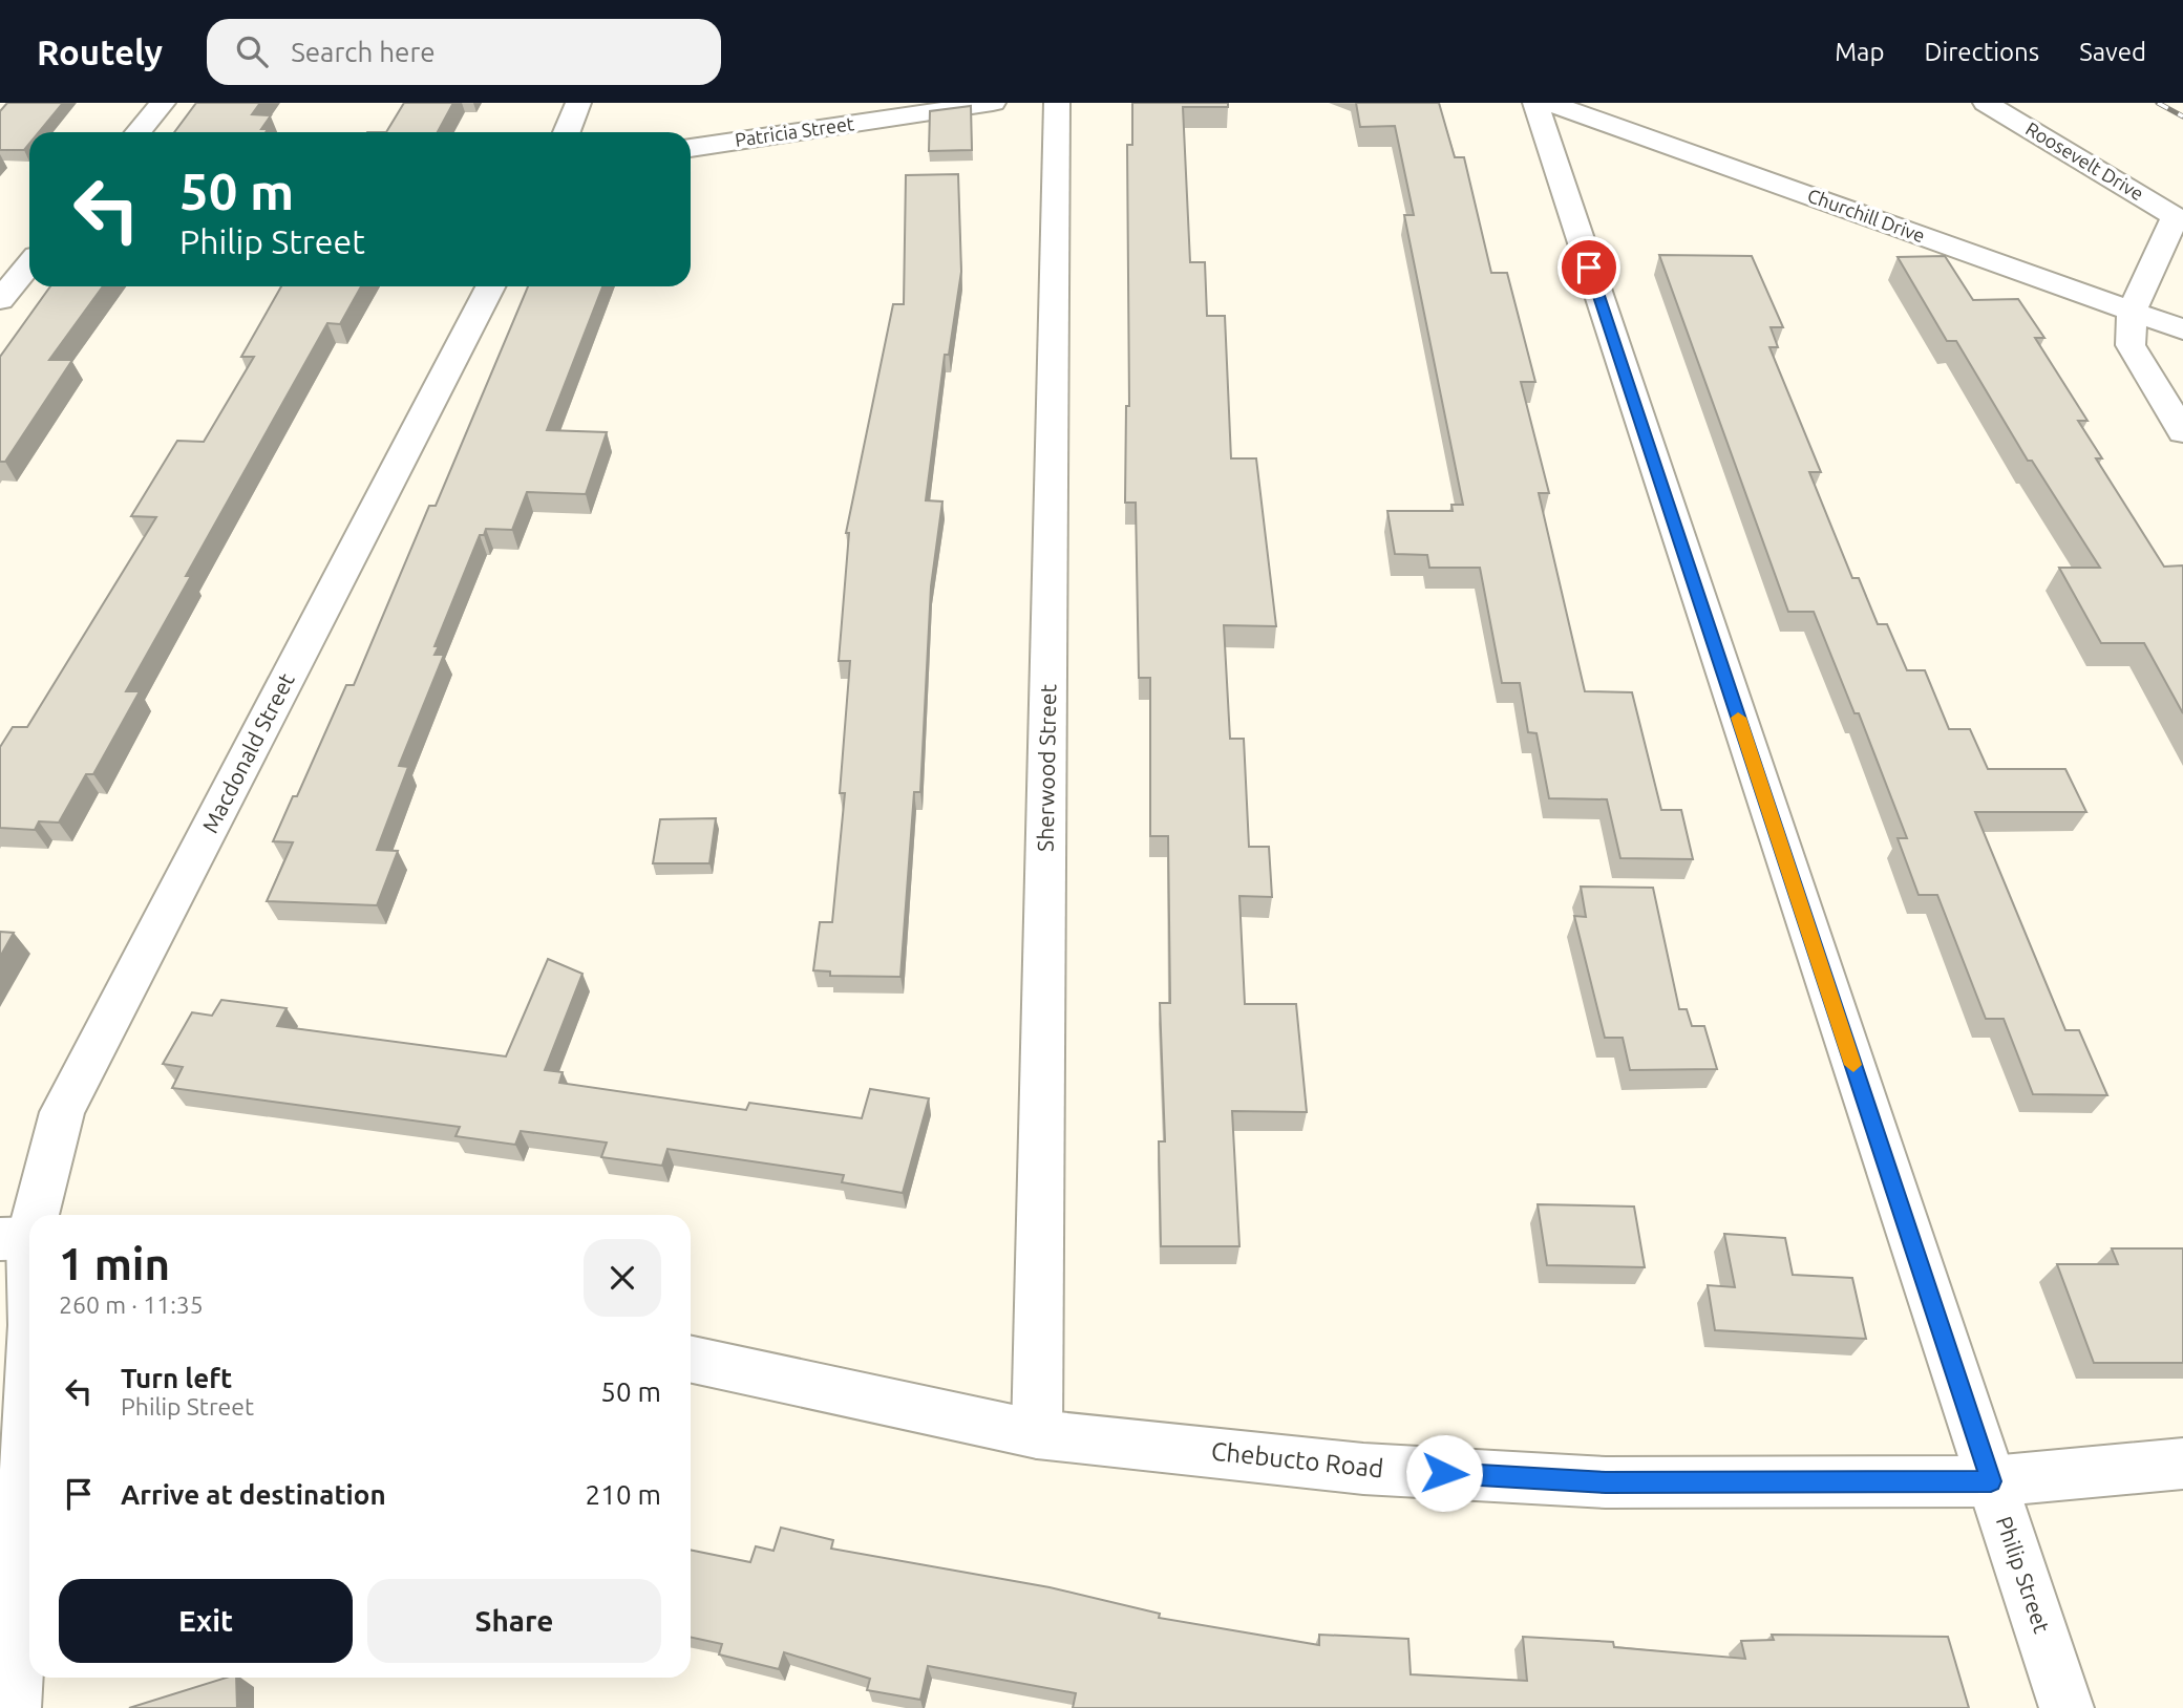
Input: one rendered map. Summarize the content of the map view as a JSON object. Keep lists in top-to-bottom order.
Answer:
{
  "streets": {
    "street": [
      "Patricia Street",
      "Roosevelt Drive",
      "Churchill Drive",
      "Macdonald Street",
      "Sherwood Street",
      "Chebucto Road",
      "Philip Street"
    ]
  },
  "crossings": [
    ["Sherwood Street", "Chebucto Road"],
    ["Chebucto Road", "Philip Street"]
  ],
  "page": {
    "header": "Routely",
    "search": "Search here",
    "nav": ["Map", "Directions", "Saved"],
    "turn": ["50 m", "Philip Street"],
    "heading": ["1 min", "260 m · 11:35"],
    "list": [
      {
        "name": "Turn left",
        "note": "Philip Street",
        "value": "50 m"
      },
      {
        "name": "Arrive at destination",
        "value": "210 m"
      }
    ],
    "buttons": ["Exit", "Share"]
  }
}
